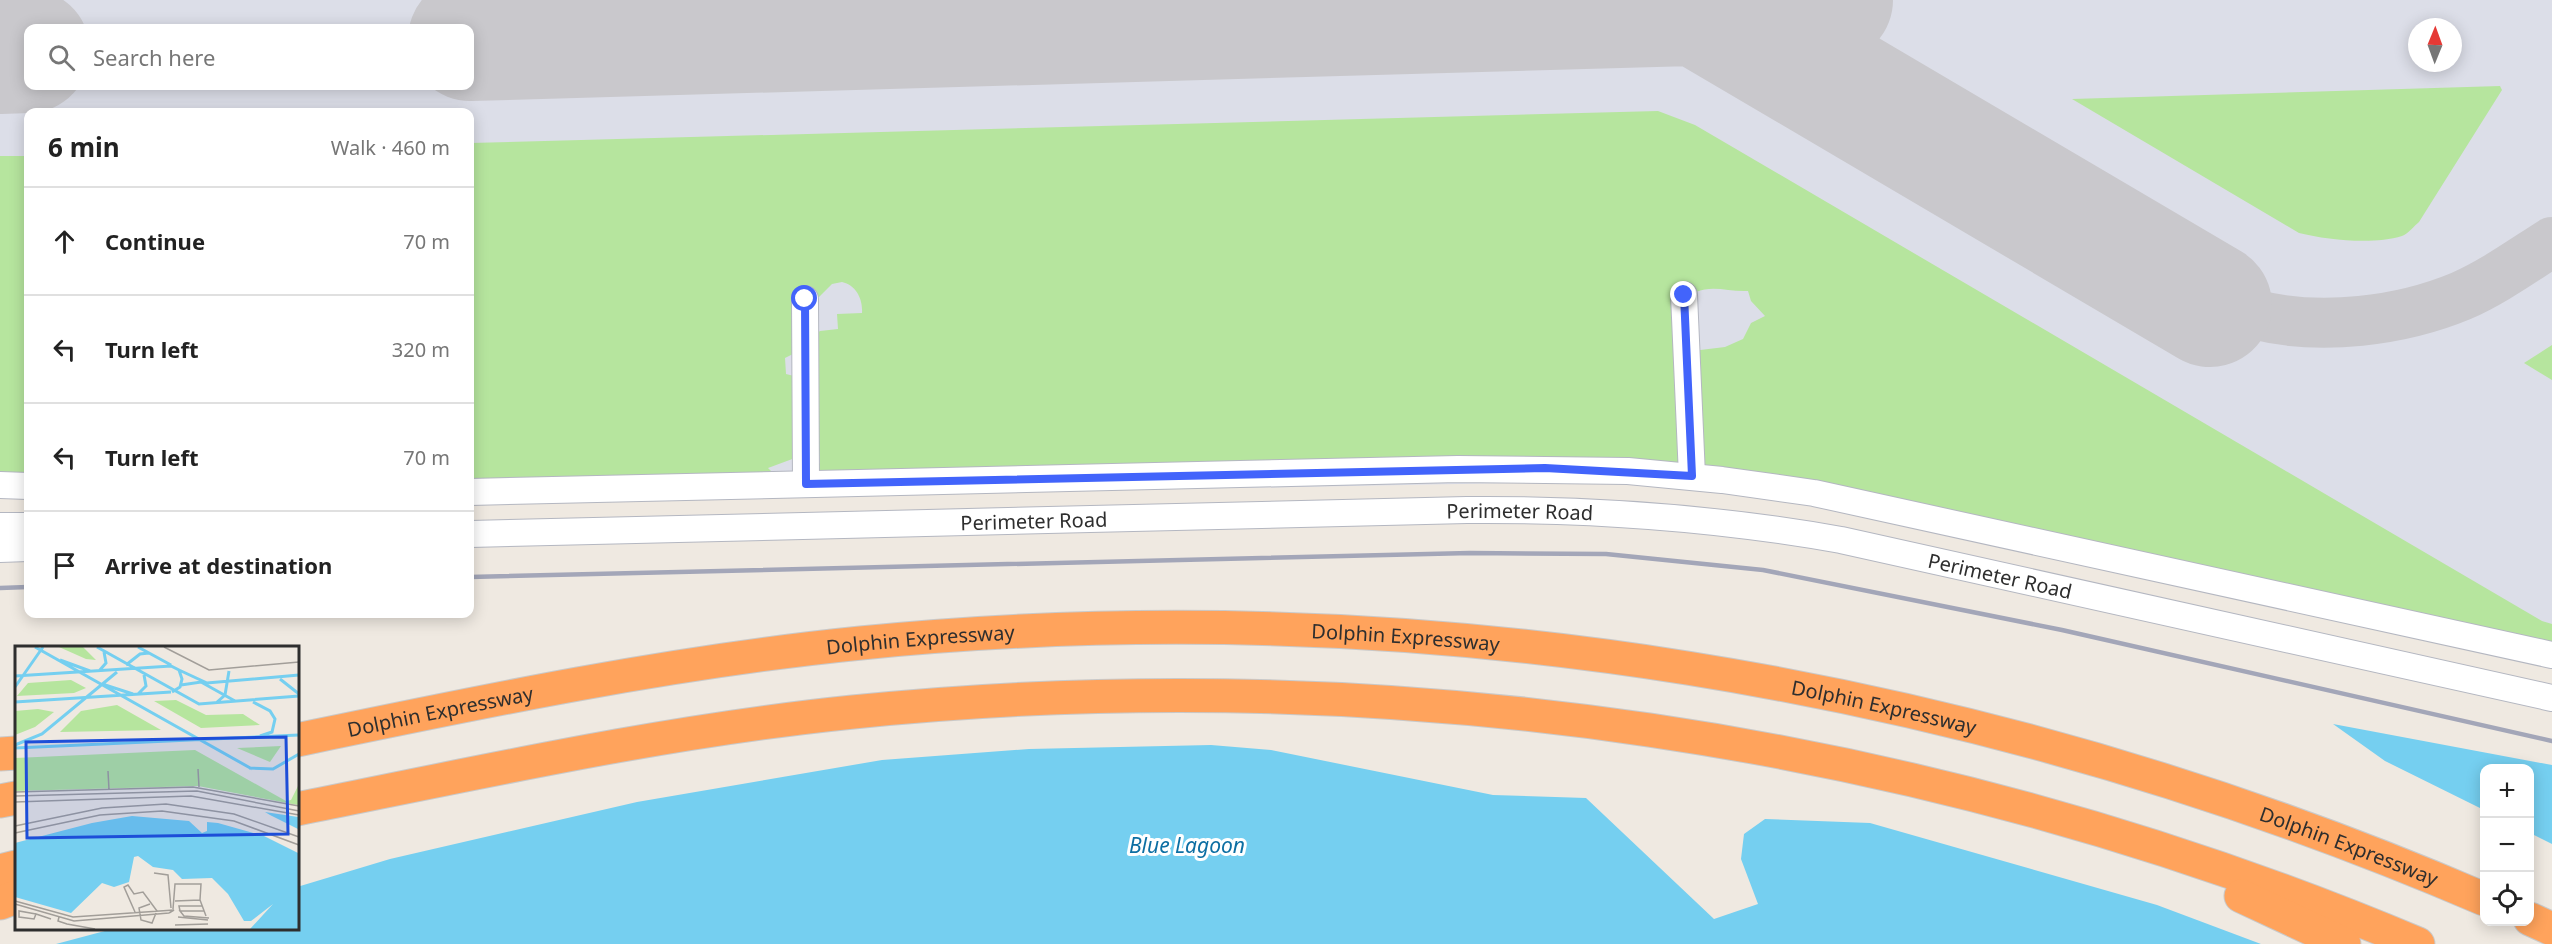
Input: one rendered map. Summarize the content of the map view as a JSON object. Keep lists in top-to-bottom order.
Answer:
{
  "streets": {
    "highway": ["Dolphin Expressway"],
    "street": ["Perimeter Road"]
  },
  "water": ["Blue Lagoon"],
  "north": "top",
  "page": {
    "search": "Search here",
    "heading": ["6 min", "Walk · 460 m"],
    "list": [
      ["Continue", "70 m"],
      ["Turn left", "320 m"],
      ["Turn left", "70 m"],
      "Arrive at destination"
    ],
    "map_buttons": ["+", "−"]
  }
}
